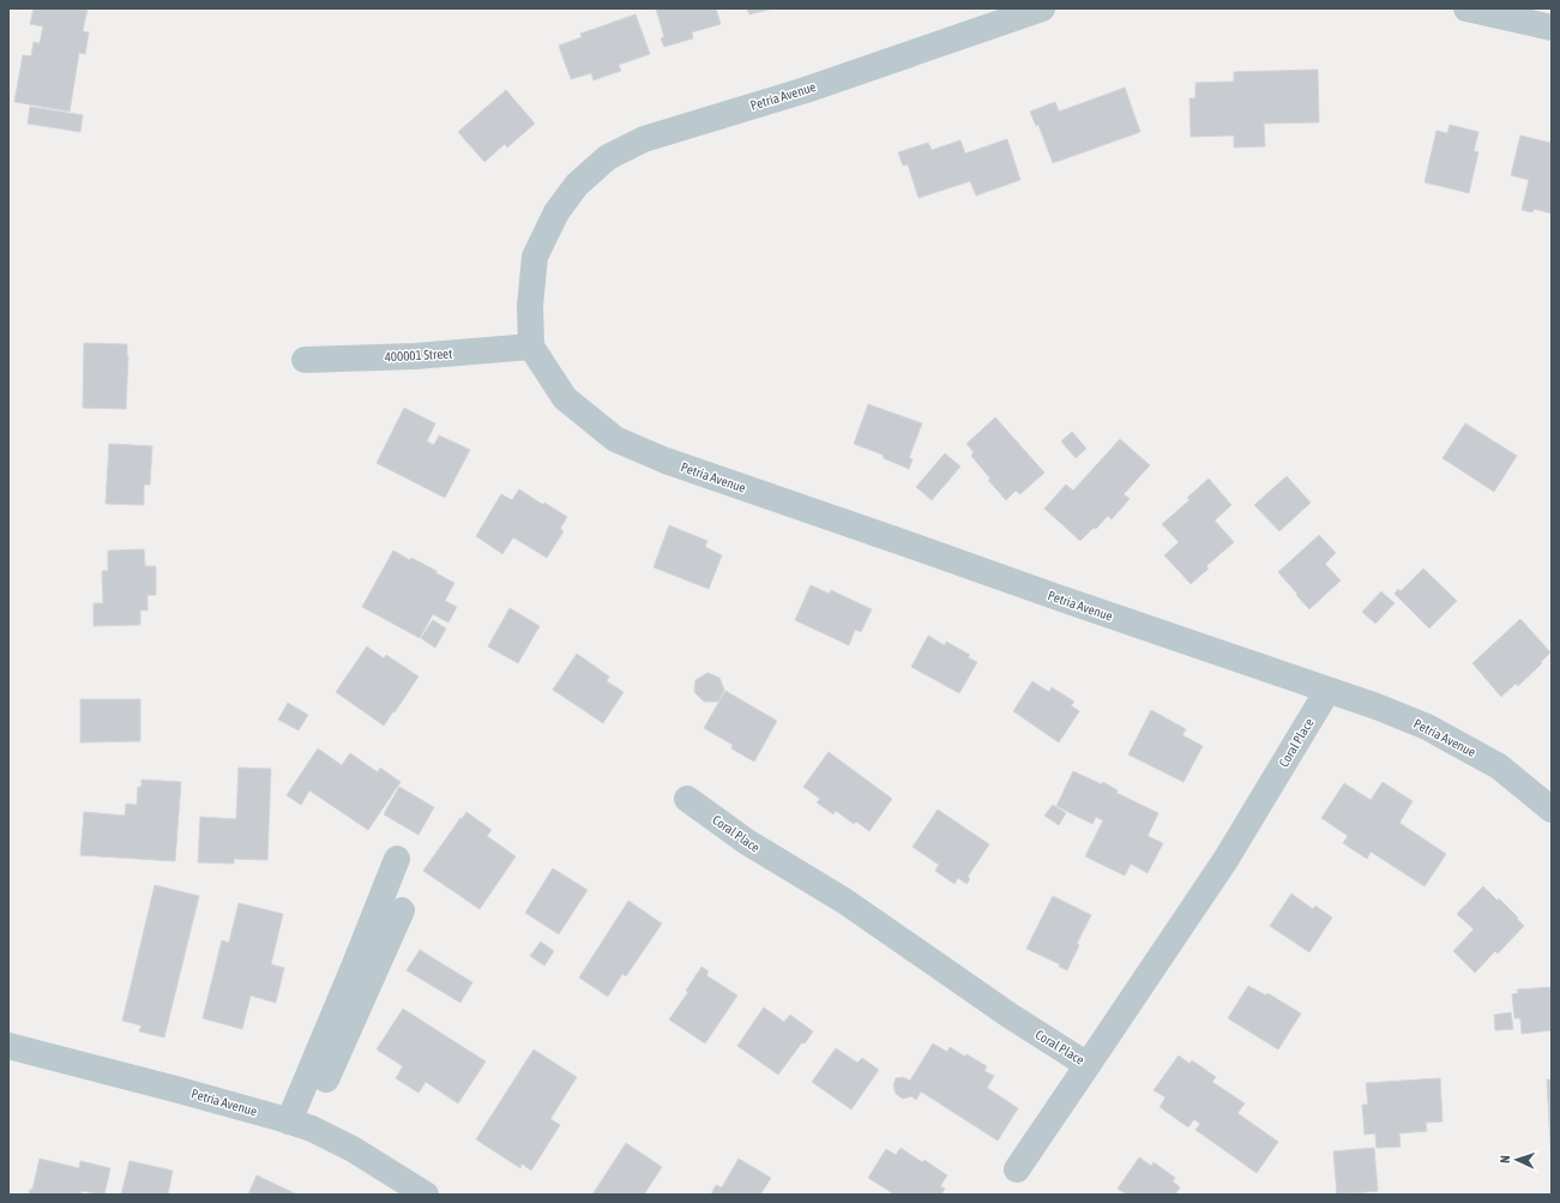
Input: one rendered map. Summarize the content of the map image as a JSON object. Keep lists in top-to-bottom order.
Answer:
{
  "streets": {
    "street": ["Petria Avenue", "400001 Street", "Coral Place"]
  },
  "crossings": [
    ["Petria Avenue", "400001 Street"],
    ["Petria Avenue", "Coral Place"]
  ],
  "north": "left"
}
